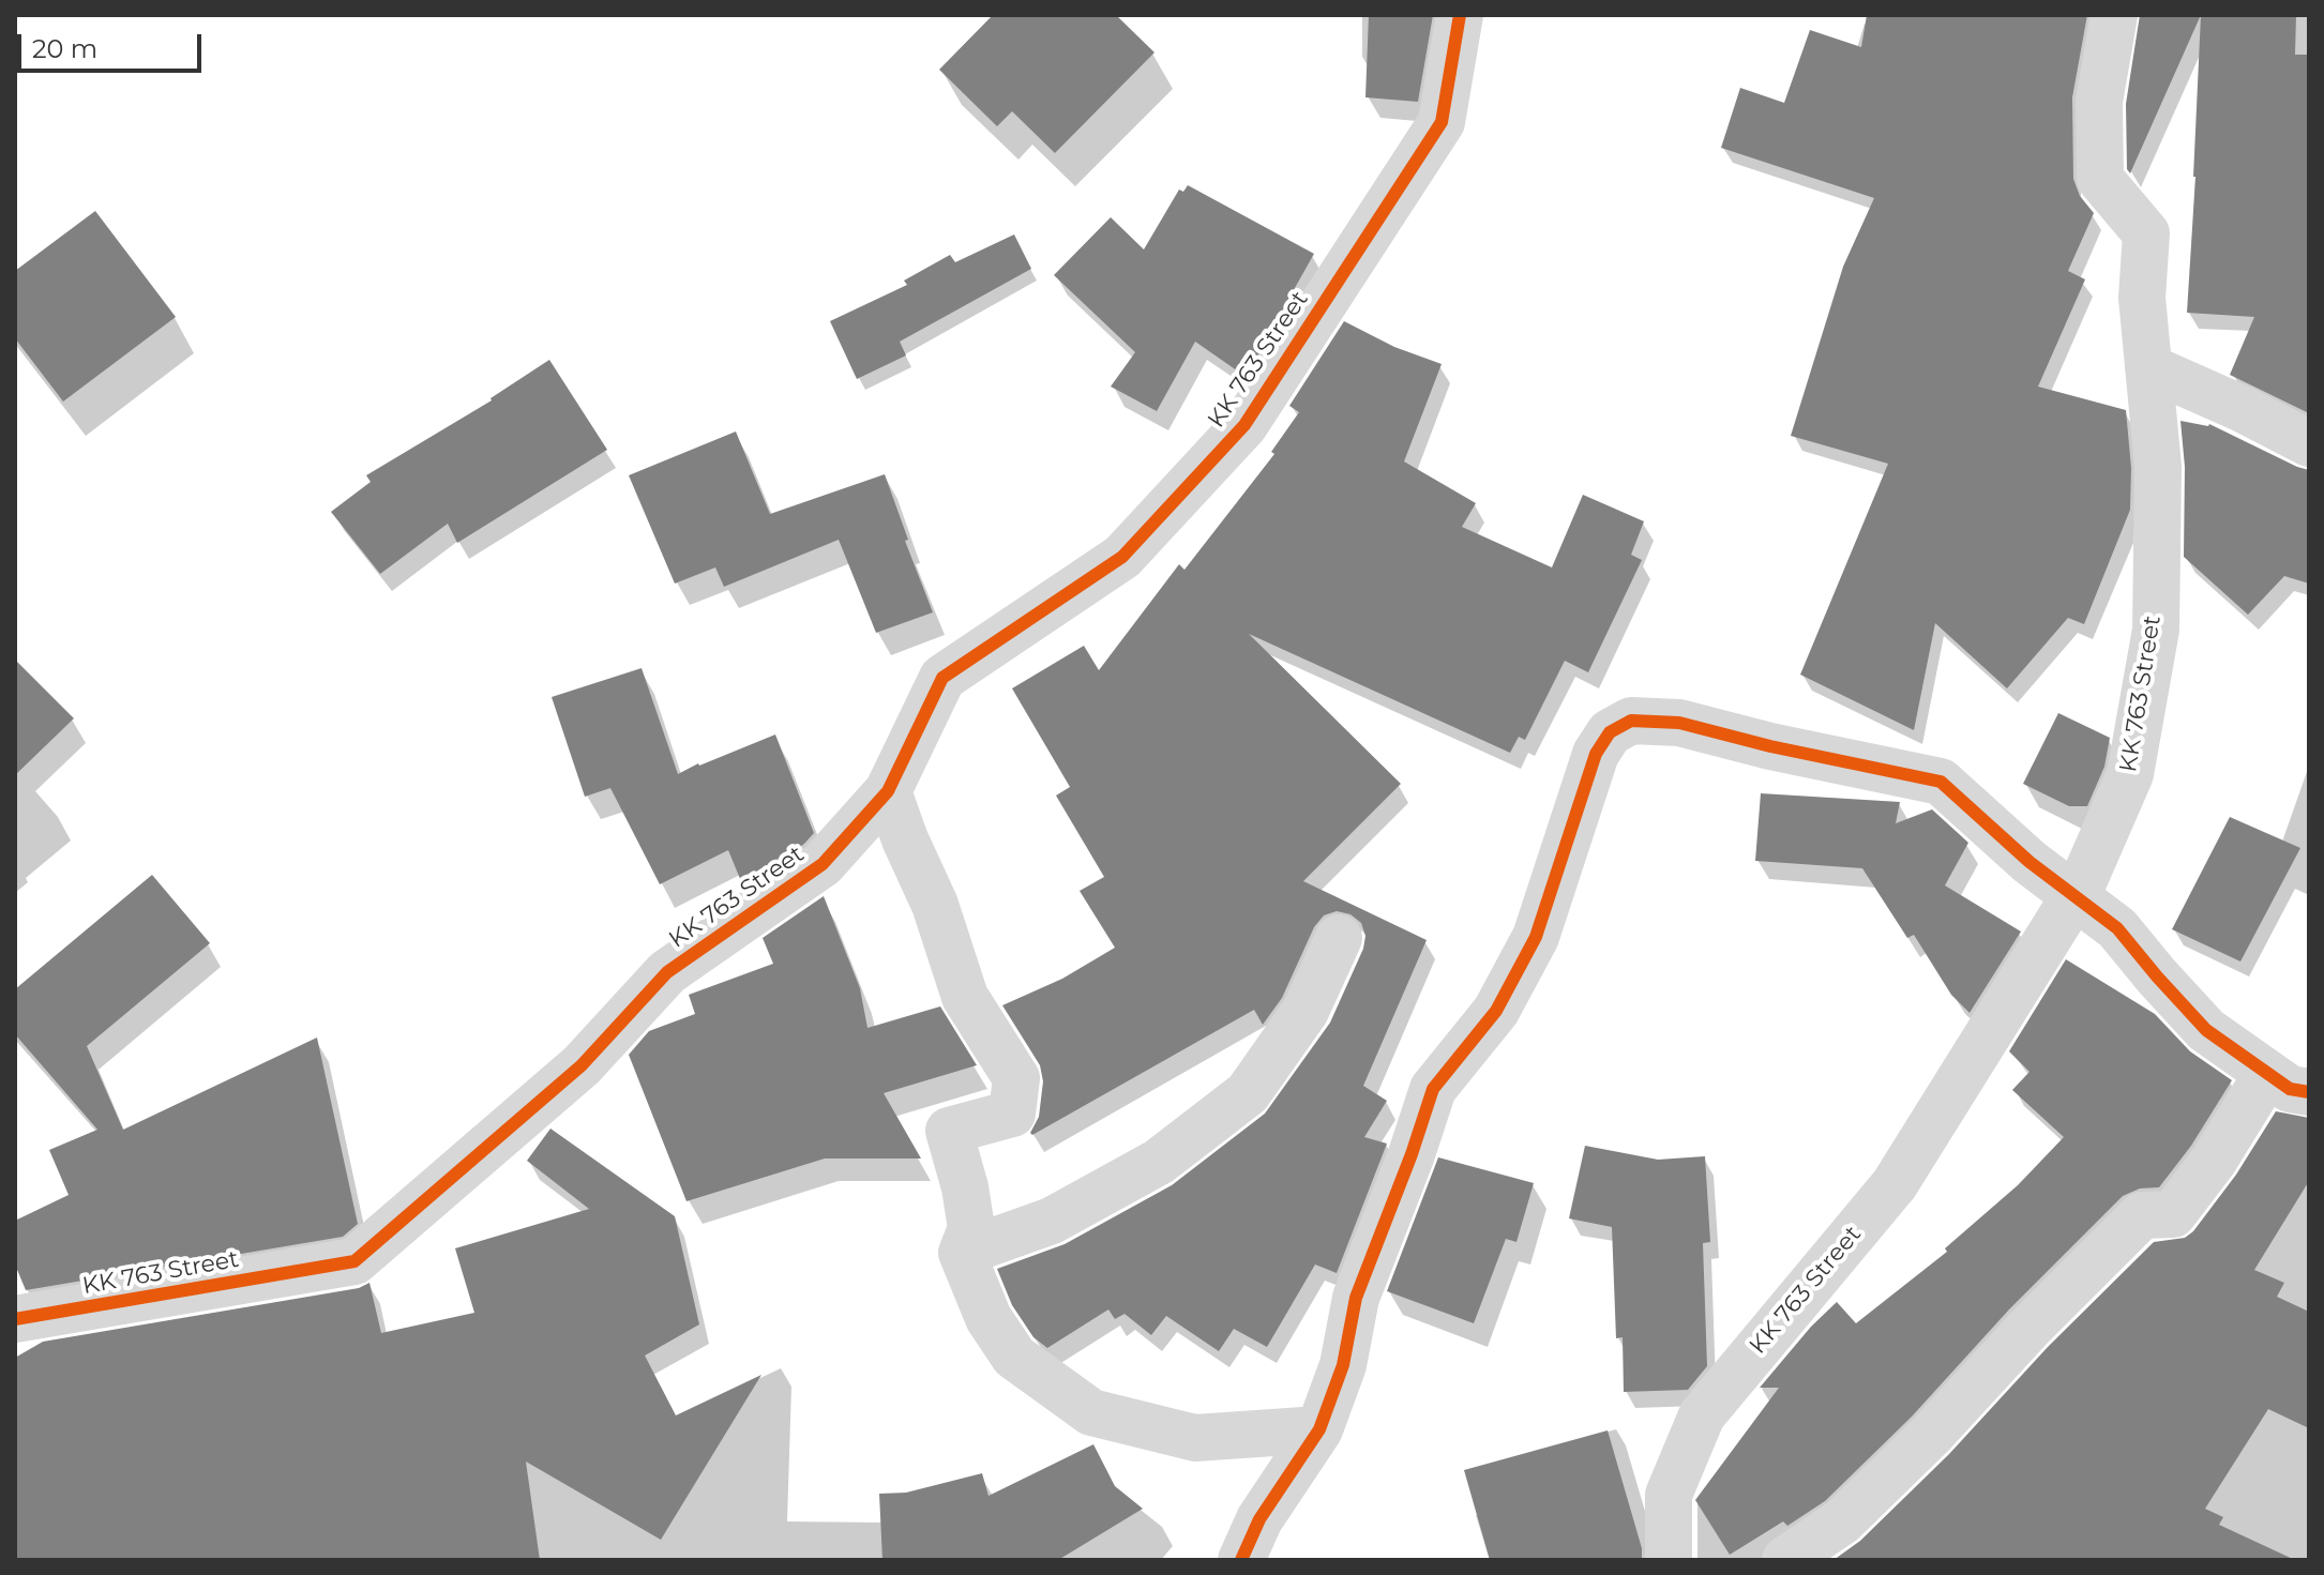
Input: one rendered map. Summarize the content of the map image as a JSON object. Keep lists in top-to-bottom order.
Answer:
{
  "streets": {
    "street": ["KK 763 Street"]
  },
  "scale_bar": "20 m"
}
